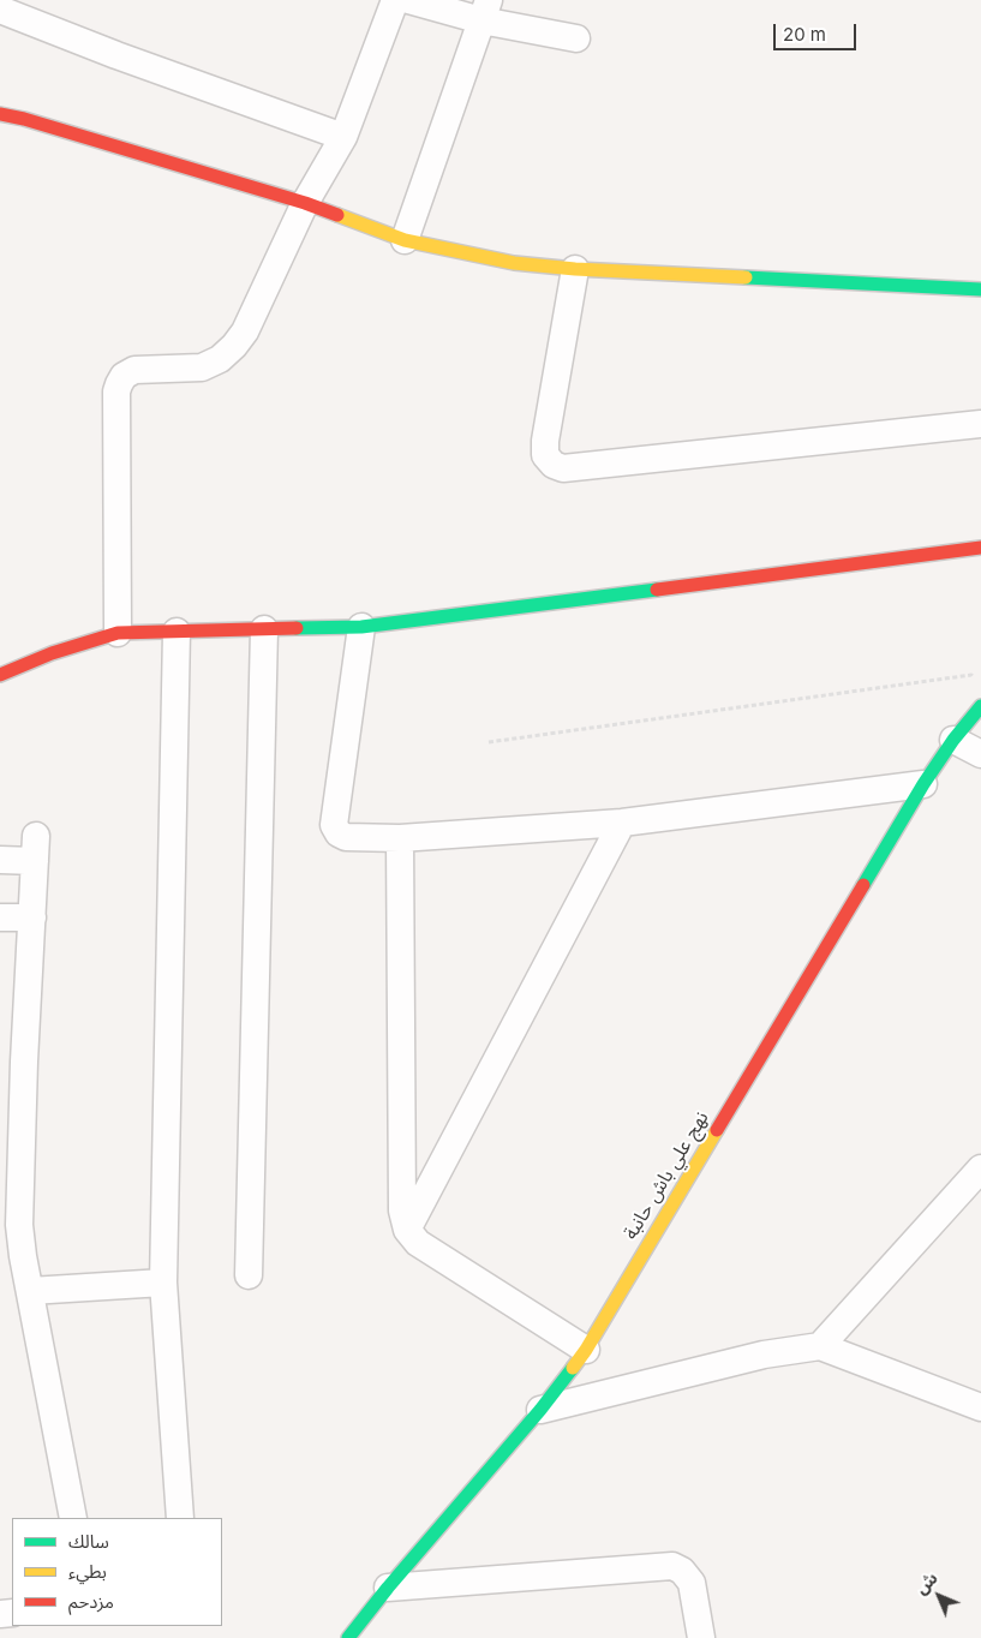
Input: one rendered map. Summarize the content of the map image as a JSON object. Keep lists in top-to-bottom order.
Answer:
{
  "streets": {
    "street": ["نهج علي باش حانبة"]
  },
  "legend": ["سالك", "بطيء", "مزدحم"],
  "scale_bar": "20 m",
  "north": "top left"
}
